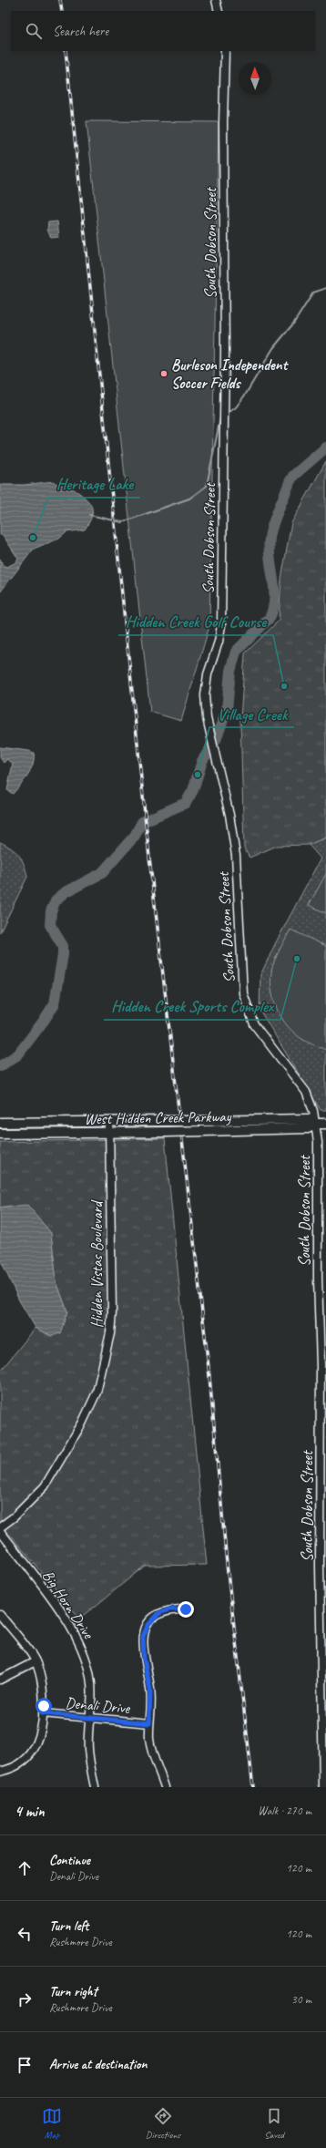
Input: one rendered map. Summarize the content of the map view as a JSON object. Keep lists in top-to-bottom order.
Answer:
{
  "streets": {
    "main road": ["West Hidden Creek Parkway"],
    "street": [
      "South Dobson Street",
      "Hidden Vistas Boulevard",
      "Big Horn Drive",
      "Denali Drive"
    ]
  },
  "crossings": [
    ["South Dobson Street", "West Hidden Creek Parkway"],
    ["West Hidden Creek Parkway", "Hidden Vistas Boulevard"],
    ["Big Horn Drive", "Denali Drive"]
  ],
  "places": [
    "Burleson Independent Soccer Fields",
    "Heritage Lake",
    "Hidden Creek Golf Course",
    "Village Creek",
    "Hidden Creek Sports Complex"
  ],
  "north": "top",
  "page": {
    "search": "Search here",
    "heading": ["4 min", "Walk · 270 m"],
    "list": [
      ["Continue", "Denali Drive", "120 m"],
      ["Turn left", "Rushmore Drive", "120 m"],
      ["Turn right", "Rushmore Drive", "30 m"],
      "Arrive at destination"
    ],
    "nav": ["Map", "Directions", "Saved"]
  }
}
